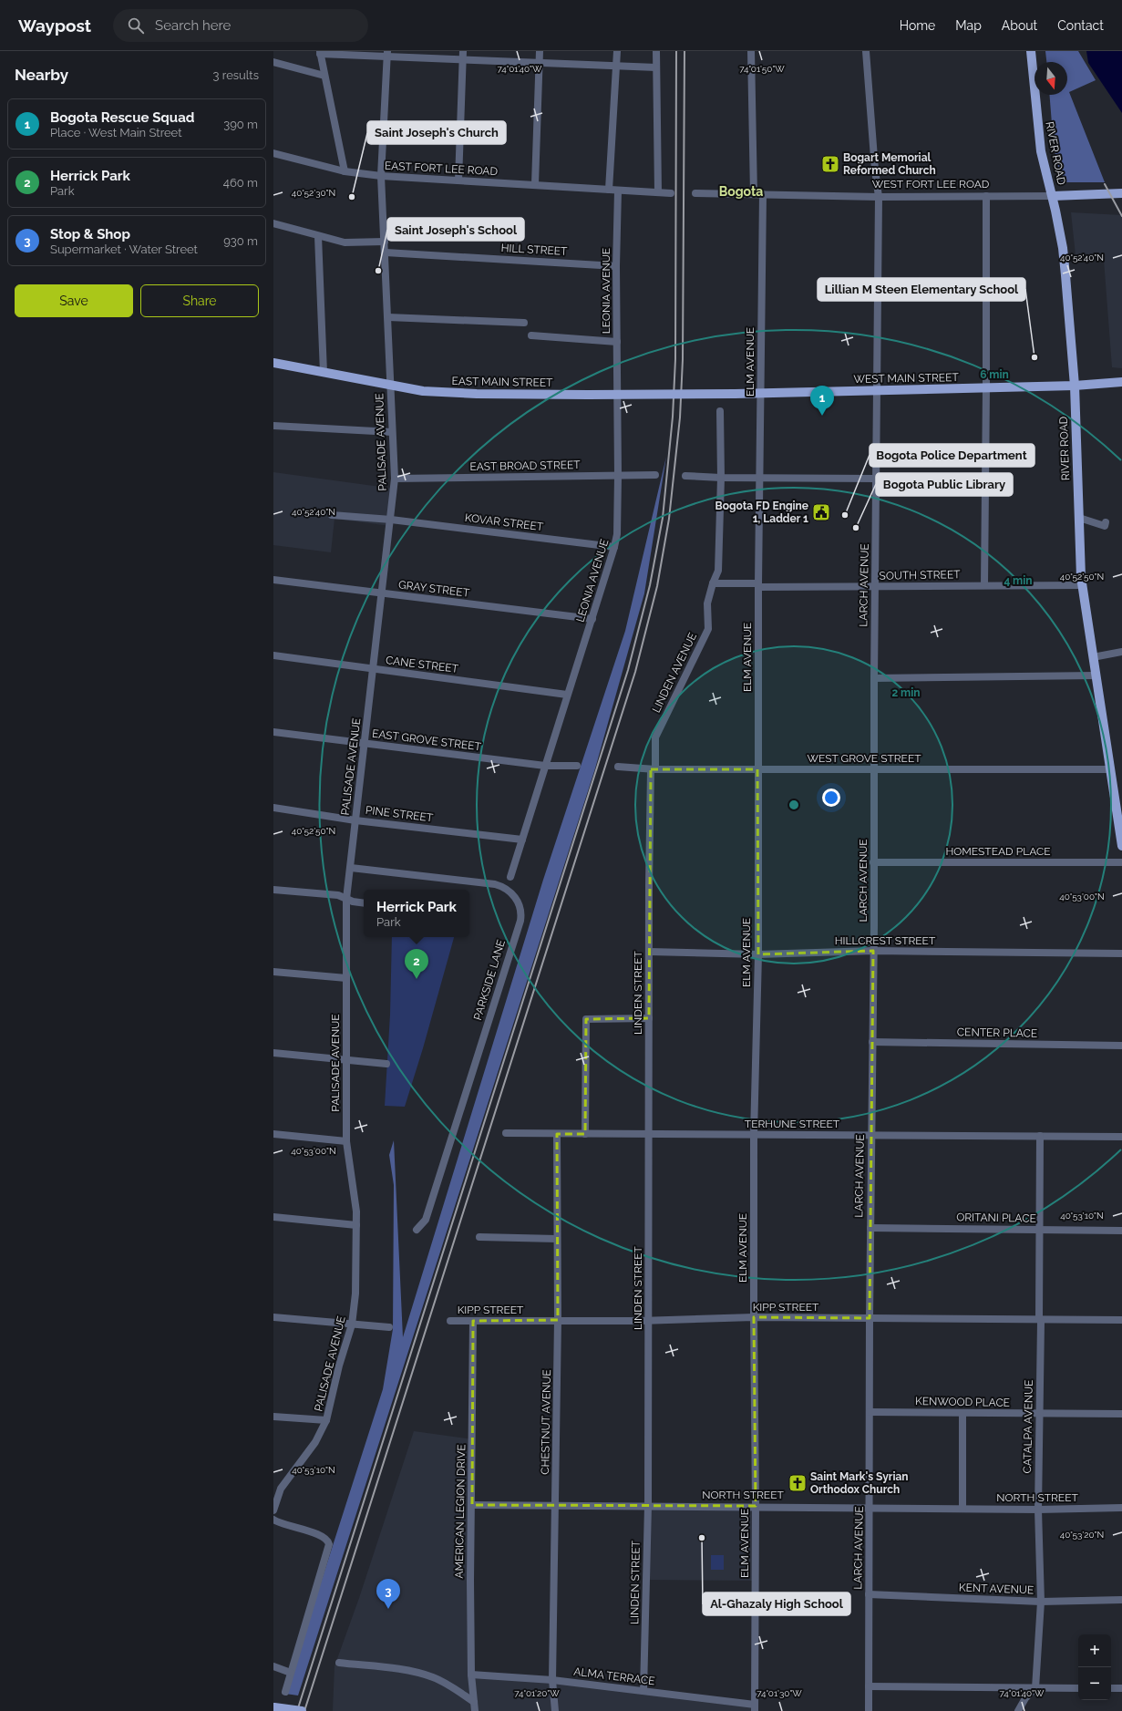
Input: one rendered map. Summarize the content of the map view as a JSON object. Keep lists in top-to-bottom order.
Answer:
{
  "streets": {
    "main road": [
      "RIVER ROAD",
      "WEST FORT LEE ROAD",
      "WEST MAIN STREET",
      "EAST MAIN STREET"
    ],
    "street": [
      "EAST FORT LEE ROAD",
      "HILL STREET",
      "LEONIA AVENUE",
      "ELM AVENUE",
      "PALISADE AVENUE",
      "EAST BROAD STREET",
      "KOVAR STREET",
      "SOUTH STREET",
      "LARCH AVENUE",
      "GRAY STREET",
      "CANE STREET",
      "LINDEN AVENUE",
      "EAST GROVE STREET",
      "WEST GROVE STREET",
      "PINE STREET",
      "HOMESTEAD PLACE",
      "HILLCREST STREET",
      "PARKSIDE LANE",
      "LINDEN STREET",
      "CENTER PLACE",
      "TERHUNE STREET",
      "ORITANI PLACE",
      "KIPP STREET",
      "KENWOOD PLACE",
      "CHESTNUT AVENUE",
      "CATALPA AVENUE",
      "NORTH STREET",
      "AMERICAN LEGION DRIVE",
      "KENT AVENUE",
      "ALMA TERRACE"
    ]
  },
  "crossings": [
    ["RIVER ROAD", "WEST FORT LEE ROAD"],
    ["RIVER ROAD", "WEST MAIN STREET"],
    ["RIVER ROAD", "SOUTH STREET"],
    ["RIVER ROAD", "WEST GROVE STREET"],
    ["EAST FORT LEE ROAD", "LEONIA AVENUE"],
    ["EAST FORT LEE ROAD", "PALISADE AVENUE"],
    ["WEST FORT LEE ROAD", "ELM AVENUE"],
    ["WEST FORT LEE ROAD", "LARCH AVENUE"],
    ["HILL STREET", "LEONIA AVENUE"],
    ["HILL STREET", "PALISADE AVENUE"],
    ["LEONIA AVENUE", "EAST BROAD STREET"],
    ["LEONIA AVENUE", "KOVAR STREET"],
    ["LEONIA AVENUE", "GRAY STREET"],
    ["LEONIA AVENUE", "CANE STREET"],
    ["LEONIA AVENUE", "EAST GROVE STREET"],
    ["LEONIA AVENUE", "PINE STREET"],
    ["ELM AVENUE", "WEST MAIN STREET"],
    ["ELM AVENUE", "SOUTH STREET"],
    ["ELM AVENUE", "WEST GROVE STREET"],
    ["ELM AVENUE", "HILLCREST STREET"],
    ["ELM AVENUE", "TERHUNE STREET"],
    ["ELM AVENUE", "KIPP STREET"],
    ["ELM AVENUE", "NORTH STREET"],
    ["ELM AVENUE", "ALMA TERRACE"],
    ["WEST MAIN STREET", "EAST MAIN STREET"],
    ["WEST MAIN STREET", "LARCH AVENUE"],
    ["EAST MAIN STREET", "PALISADE AVENUE"],
    ["PALISADE AVENUE", "EAST BROAD STREET"],
    ["PALISADE AVENUE", "KOVAR STREET"],
    ["PALISADE AVENUE", "GRAY STREET"],
    ["PALISADE AVENUE", "CANE STREET"],
    ["PALISADE AVENUE", "EAST GROVE STREET"],
    ["PALISADE AVENUE", "PINE STREET"],
    ["PALISADE AVENUE", "PARKSIDE LANE"],
    ["SOUTH STREET", "LARCH AVENUE"],
    ["SOUTH STREET", "LINDEN AVENUE"],
    ["LARCH AVENUE", "WEST GROVE STREET"],
    ["LARCH AVENUE", "HOMESTEAD PLACE"],
    ["LARCH AVENUE", "HILLCREST STREET"],
    ["LARCH AVENUE", "CENTER PLACE"],
    ["LARCH AVENUE", "TERHUNE STREET"],
    ["LARCH AVENUE", "ORITANI PLACE"],
    ["LARCH AVENUE", "KIPP STREET"],
    ["LARCH AVENUE", "KENWOOD PLACE"],
    ["LARCH AVENUE", "NORTH STREET"],
    ["LARCH AVENUE", "KENT AVENUE"],
    ["LINDEN AVENUE", "WEST GROVE STREET"],
    ["LINDEN AVENUE", "LINDEN STREET"],
    ["HILLCREST STREET", "LINDEN STREET"],
    ["LINDEN STREET", "TERHUNE STREET"],
    ["LINDEN STREET", "KIPP STREET"],
    ["LINDEN STREET", "NORTH STREET"],
    ["LINDEN STREET", "ALMA TERRACE"],
    ["TERHUNE STREET", "CHESTNUT AVENUE"],
    ["TERHUNE STREET", "CATALPA AVENUE"],
    ["ORITANI PLACE", "CATALPA AVENUE"],
    ["KIPP STREET", "CHESTNUT AVENUE"],
    ["KIPP STREET", "CATALPA AVENUE"],
    ["KIPP STREET", "AMERICAN LEGION DRIVE"],
    ["KENWOOD PLACE", "CATALPA AVENUE"],
    ["CHESTNUT AVENUE", "NORTH STREET"],
    ["CHESTNUT AVENUE", "ALMA TERRACE"],
    ["CATALPA AVENUE", "NORTH STREET"],
    ["CATALPA AVENUE", "KENT AVENUE"],
    ["NORTH STREET", "AMERICAN LEGION DRIVE"],
    ["AMERICAN LEGION DRIVE", "ALMA TERRACE"]
  ],
  "districts": ["Bogota"],
  "places": {
    "church": ["Bogart Memorial Reformed Church", "Saint Mark's Syrian Orthodox Church"],
    "other": [
      "Saint Joseph's Church",
      "Saint Joseph's School",
      "Lillian M Steen Elementary School",
      "Bogota Police Department",
      "Bogota Public Library",
      "Al-Ghazaly High School"
    ],
    "public building": ["Bogota FD Engine 1, Ladder 1"]
  },
  "north": "bottom",
  "page": {
    "header": "Waypost",
    "search": "Search here",
    "nav": [
      "Home",
      "Map",
      "About",
      "Contact"
    ],
    "heading": ["Nearby", "3 results"],
    "list": [
      {
        "mark": "1",
        "name": "Bogota Rescue Squad",
        "note": "Place · West Main Street",
        "value": "390 m"
      },
      {
        "mark": "2",
        "name": "Herrick Park",
        "note": "Park",
        "value": "460 m"
      },
      {
        "mark": "3",
        "name": "Stop & Shop",
        "note": "Supermarket · Water Street",
        "value": "930 m"
      }
    ],
    "buttons": ["Save", "Share"],
    "pins": ["1", "2", "3"],
    "popup": ["Herrick Park", "Park"],
    "map_buttons": ["+", "−"]
  },
  "coordinates": [
    "74°01'40\"W",
    "74°01'50\"W",
    "40°52'30\"N",
    "40°52'40\"N",
    "40°52'50\"N",
    "40°53'00\"N",
    "40°53'10\"N",
    "40°53'20\"N",
    "74°01'20\"W",
    "74°01'30\"W"
  ],
  "rings": ["6 min", "4 min", "2 min"]
}
